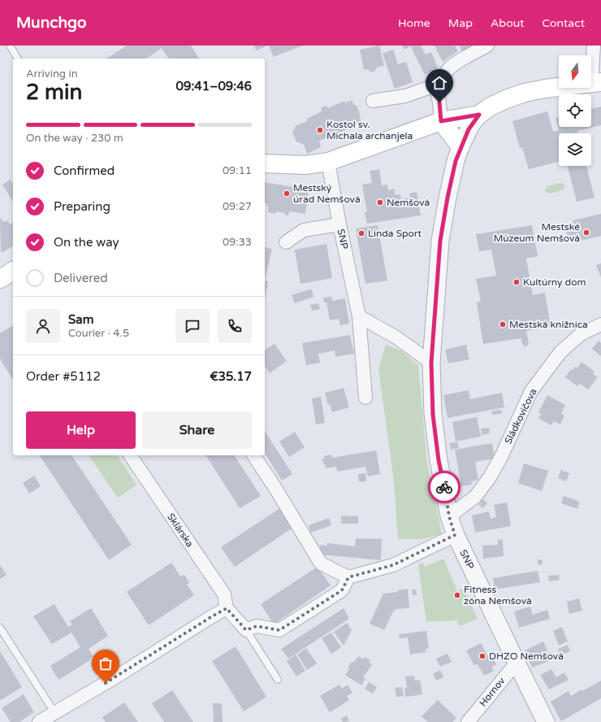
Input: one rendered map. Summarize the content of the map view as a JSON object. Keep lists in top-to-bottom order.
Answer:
{
  "streets": {
    "street": [
      "SNP",
      "Sládkovičova",
      "Sklárska",
      "Hornov"
    ]
  },
  "crossings": [
    ["SNP", "Sládkovičova"],
    ["SNP", "Hornov"]
  ],
  "places": [
    "Kostol sv. Michala archanjela",
    "Mestský úrad Nemšová",
    "Nemšová",
    "Mestské Múzeum Nemšová",
    "Linda Sport",
    "Kultúrny dom",
    "Mestská knižnica",
    "Fitness zóna Nemšová",
    "DHZO Nemšová"
  ],
  "north": "bottom",
  "page": {
    "header": "Munchgo",
    "nav": [
      "Home",
      "Map",
      "About",
      "Contact"
    ],
    "heading": ["2 min", "Arriving in", "09:41–09:46"],
    "panel": [
      "Sam",
      "Courier · 4.5",
      "Order #5112",
      "€35.17"
    ],
    "bar": "On the way · 230 m",
    "list": [
      ["Confirmed", "09:11"],
      ["Preparing", "09:27"],
      ["On the way", "09:33"],
      "Delivered"
    ],
    "buttons": ["Help", "Share"]
  }
}
